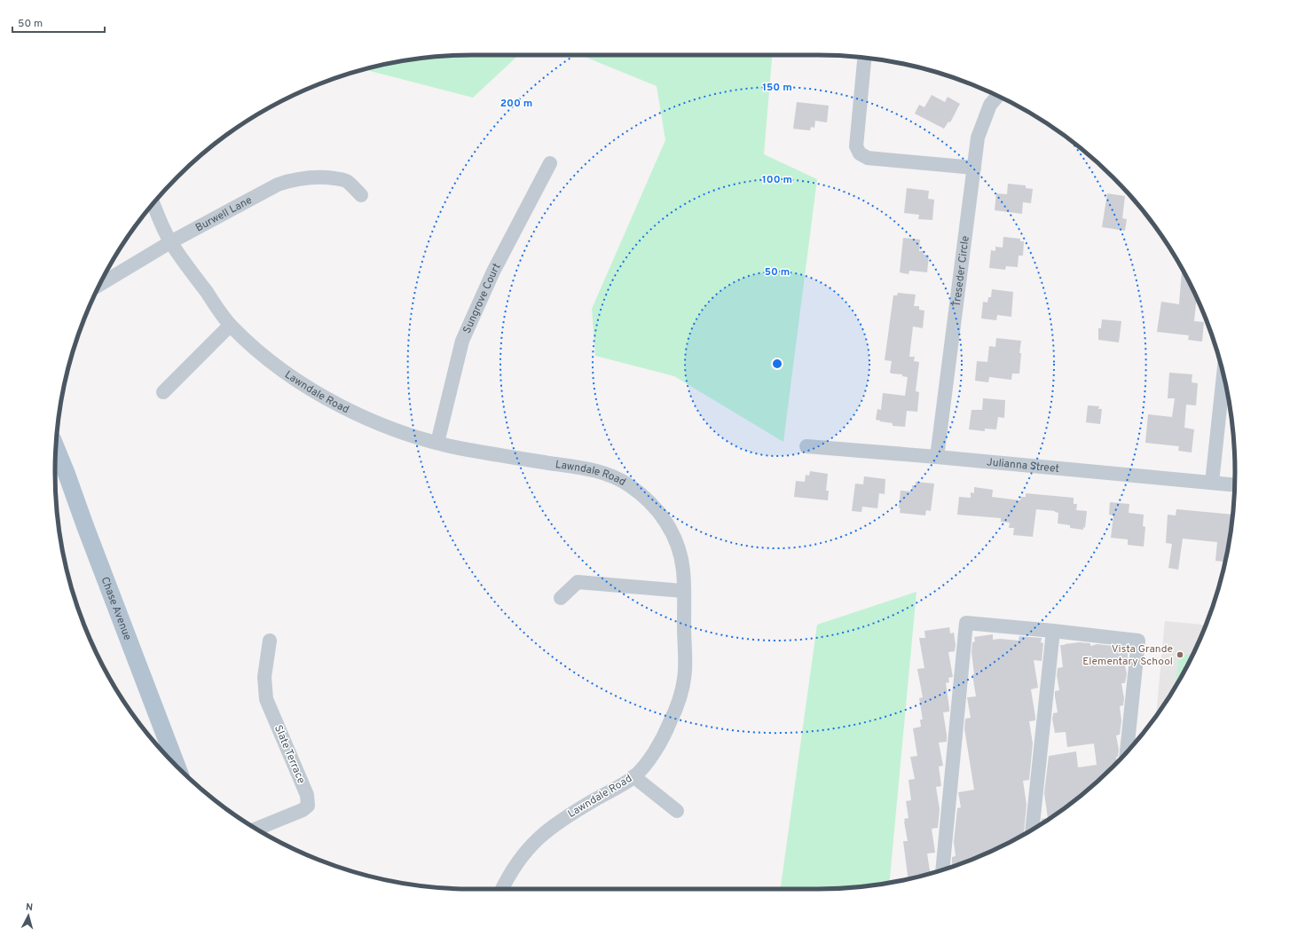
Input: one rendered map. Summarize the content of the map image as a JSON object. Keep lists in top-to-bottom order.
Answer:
{
  "streets": {
    "main road": ["Chase Avenue"],
    "street": [
      "Burwell Lane",
      "Treseder Circle",
      "Sungrove Court",
      "Lawndale Road",
      "Julianna Street",
      "Slate Terrace"
    ]
  },
  "crossings": [
    ["Burwell Lane", "Lawndale Road"],
    ["Treseder Circle", "Julianna Street"],
    ["Sungrove Court", "Lawndale Road"]
  ],
  "places": ["Vista Grande Elementary School"],
  "scale_bar": "50 m",
  "north": "top",
  "rings": [
    "150 m",
    "200 m",
    "100 m",
    "50 m"
  ]
}
